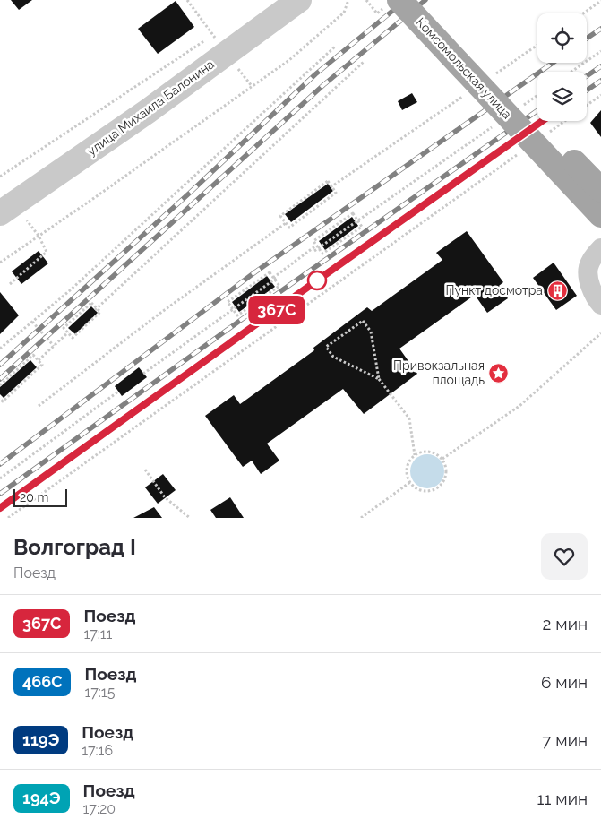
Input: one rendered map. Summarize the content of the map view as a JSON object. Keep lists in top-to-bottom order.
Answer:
{
  "streets": {
    "main road": ["Комсомольская улица"],
    "street": ["улица Михаила Балонина"]
  },
  "places": {
    "building": ["Пункт досмотра"],
    "place": ["Привокзальная площадь"]
  },
  "scale_bar": "20 m",
  "page": {
    "on_map": "367С",
    "scale": "20 m",
    "heading": ["Волгоград I", "Поезд"],
    "list": [
      {
        "mark": "367С",
        "name": "Поезд",
        "note": "17:11",
        "value": "2 мин"
      },
      {
        "mark": "466С",
        "name": "Поезд",
        "note": "17:15",
        "value": "6 мин"
      },
      {
        "mark": "119Э",
        "name": "Поезд",
        "note": "17:16",
        "value": "7 мин"
      },
      {
        "mark": "194Э",
        "name": "Поезд",
        "note": "17:20",
        "value": "11 мин"
      }
    ]
  }
}
